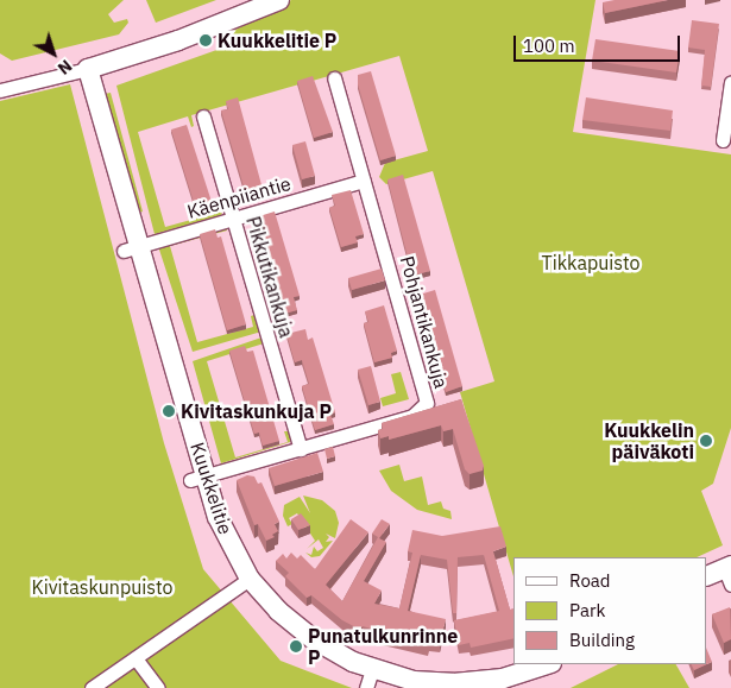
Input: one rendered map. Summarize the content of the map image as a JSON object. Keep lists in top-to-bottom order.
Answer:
{
  "streets": {
    "street": [
      "Käenpiiantie",
      "Pikkutikankuja",
      "Pohjantikankuja",
      "Kuukkelitie"
    ]
  },
  "crossings": [
    ["Käenpiiantie", "Pikkutikankuja"],
    ["Käenpiiantie", "Pohjantikankuja"],
    ["Käenpiiantie", "Kuukkelitie"],
    ["Pikkutikankuja", "Pohjantikankuja"],
    ["Pohjantikankuja", "Kuukkelitie"]
  ],
  "parks": ["Tikkapuisto", "Kivitaskunpuisto"],
  "places": [
    "Kuukkelitie P",
    "Kivitaskunkuja P",
    "Kuukkelin päiväkoti",
    "Punatulkunrinne P"
  ],
  "legend": ["Road", "Park", "Building"],
  "scale_bar": "100 m",
  "north": "bottom right"
}
